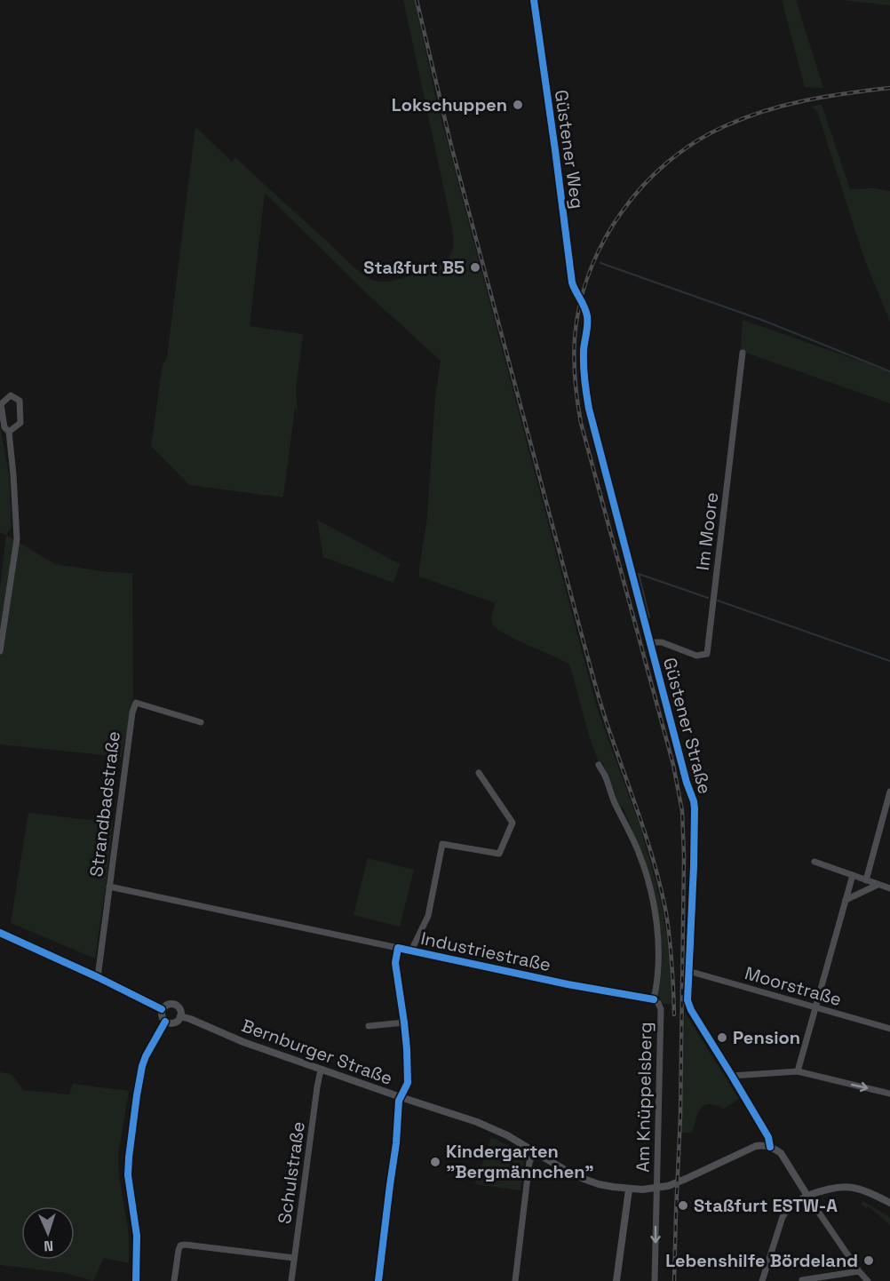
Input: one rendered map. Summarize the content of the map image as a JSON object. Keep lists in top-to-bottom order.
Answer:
{
  "streets": {
    "main road": ["Güstener Straße", "Bernburger Straße"],
    "street": [
      "Güstener Weg",
      "Im Moore",
      "Strandbadstraße",
      "Industriestraße",
      "Moorstraße",
      "Am Knüppelsberg",
      "Schulstraße"
    ]
  },
  "crossings": [
    ["Güstener Weg", "Güstener Straße"],
    ["Im Moore", "Güstener Straße"],
    ["Güstener Straße", "Moorstraße"],
    ["Güstener Straße", "Bernburger Straße"],
    ["Strandbadstraße", "Industriestraße"],
    ["Industriestraße", "Bernburger Straße"],
    ["Industriestraße", "Am Knüppelsberg"],
    ["Bernburger Straße", "Am Knüppelsberg"],
    ["Bernburger Straße", "Schulstraße"]
  ],
  "places": [
    "Lokschuppen",
    "Staßfurt B5",
    "Pension",
    "Kindergarten \"Bergmännchen\"",
    "Staßfurt ESTW-A",
    "Lebenshilfe Bördeland"
  ],
  "north": "bottom"
}
